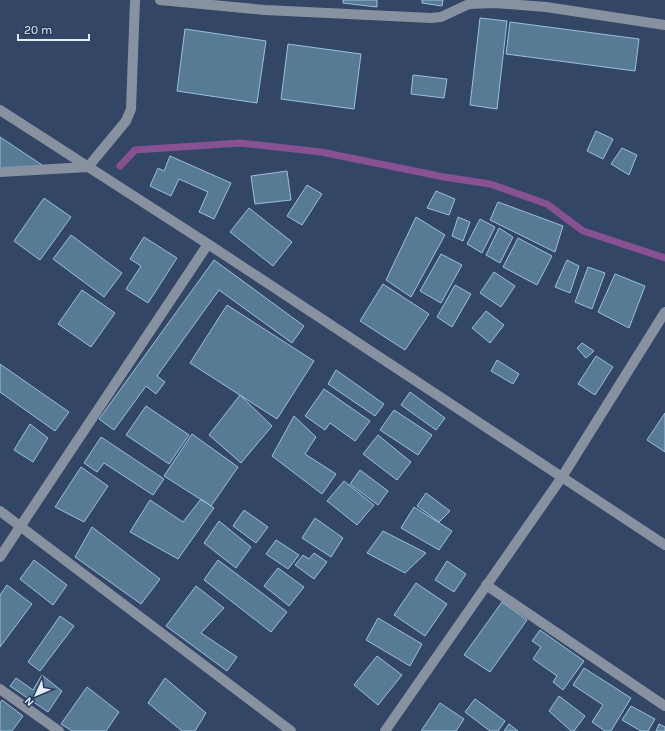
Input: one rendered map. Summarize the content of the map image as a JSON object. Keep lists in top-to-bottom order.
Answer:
{
  "scale_bar": "20 m",
  "north": "bottom left"
}
